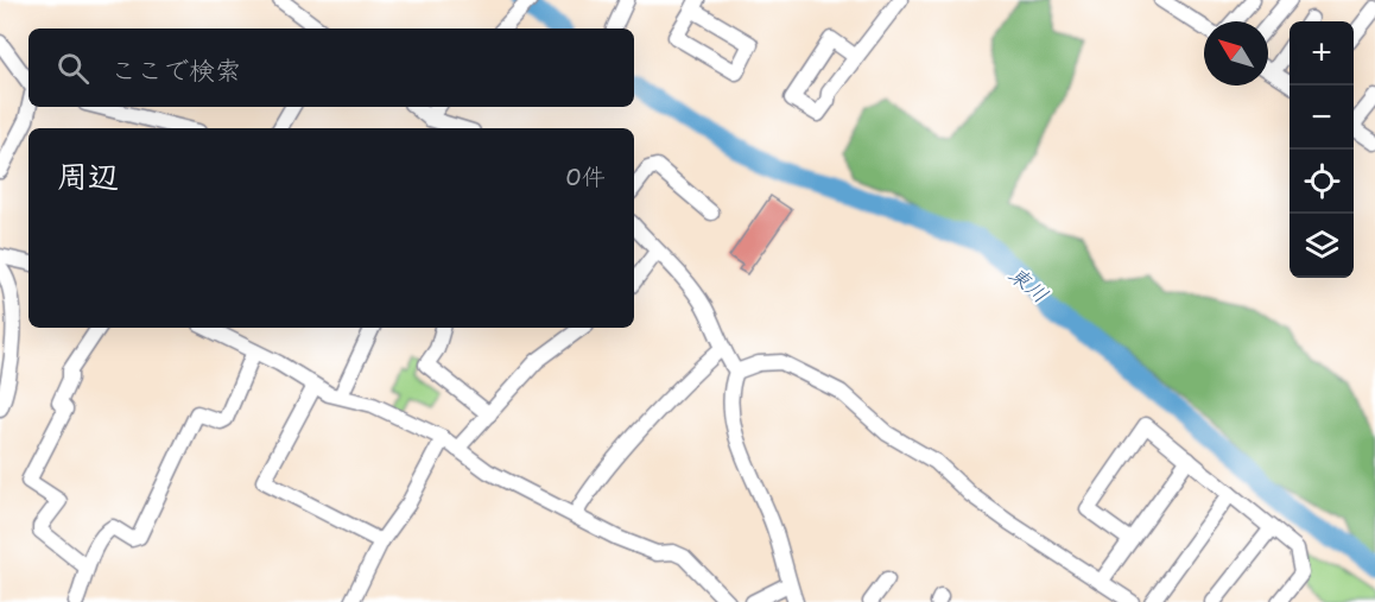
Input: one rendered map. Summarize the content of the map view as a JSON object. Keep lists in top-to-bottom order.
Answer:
{
  "water": ["東川"],
  "north": "top left",
  "page": {
    "map_buttons": ["+", "−"],
    "search": "ここで検索",
    "heading": ["周辺", "0件"]
  }
}
